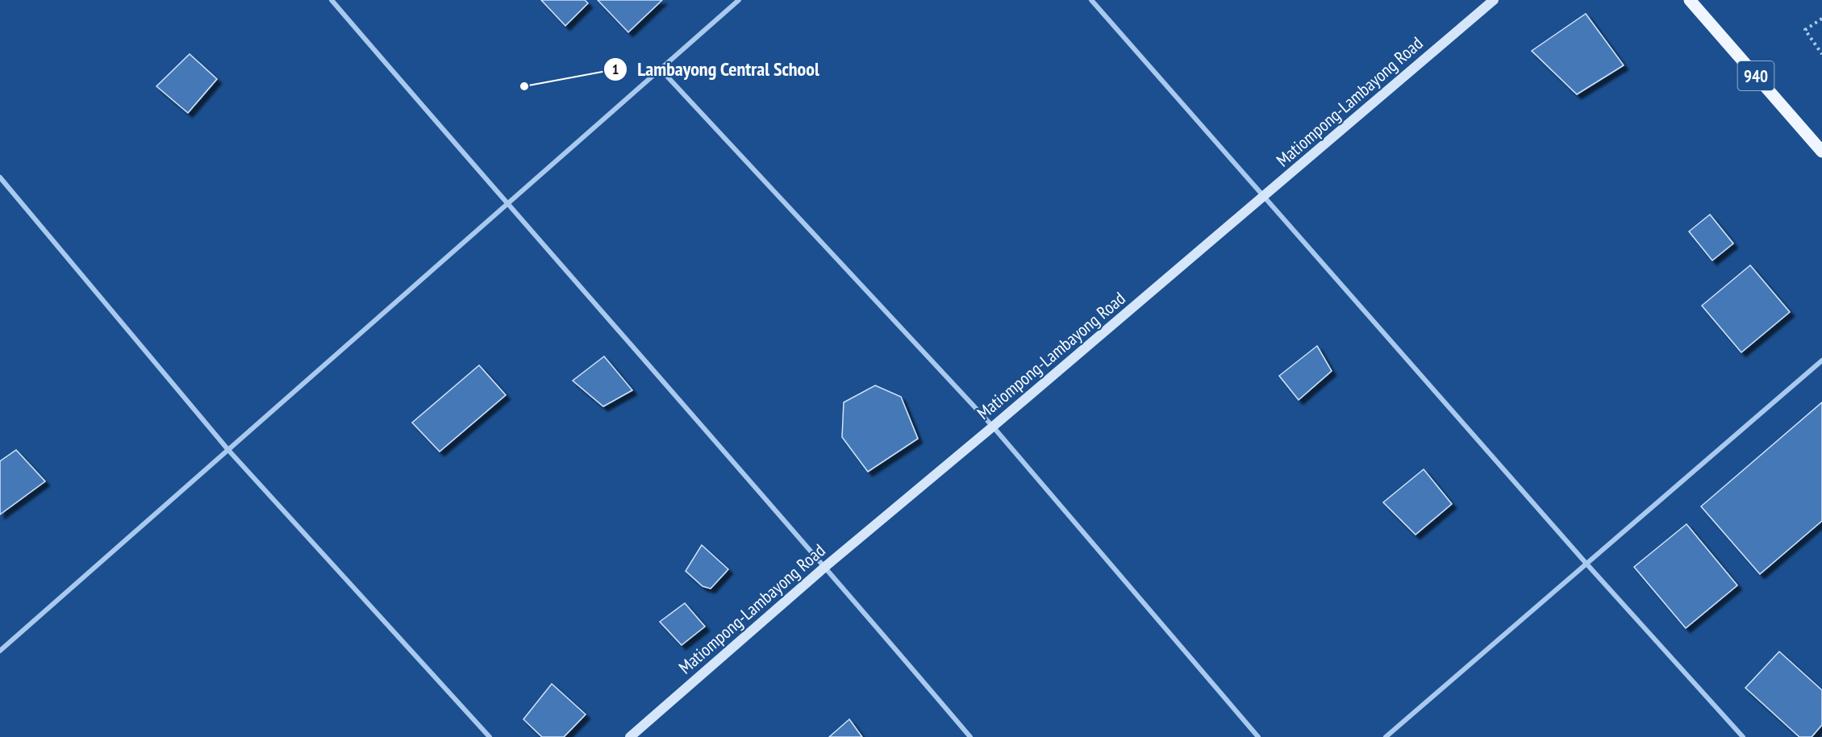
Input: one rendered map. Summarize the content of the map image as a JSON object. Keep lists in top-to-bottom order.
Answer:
{
  "streets": {
    "main road": ["940", "Matiompong-Lambayong Road"]
  },
  "places": ["Lambayong Central School"]
}
